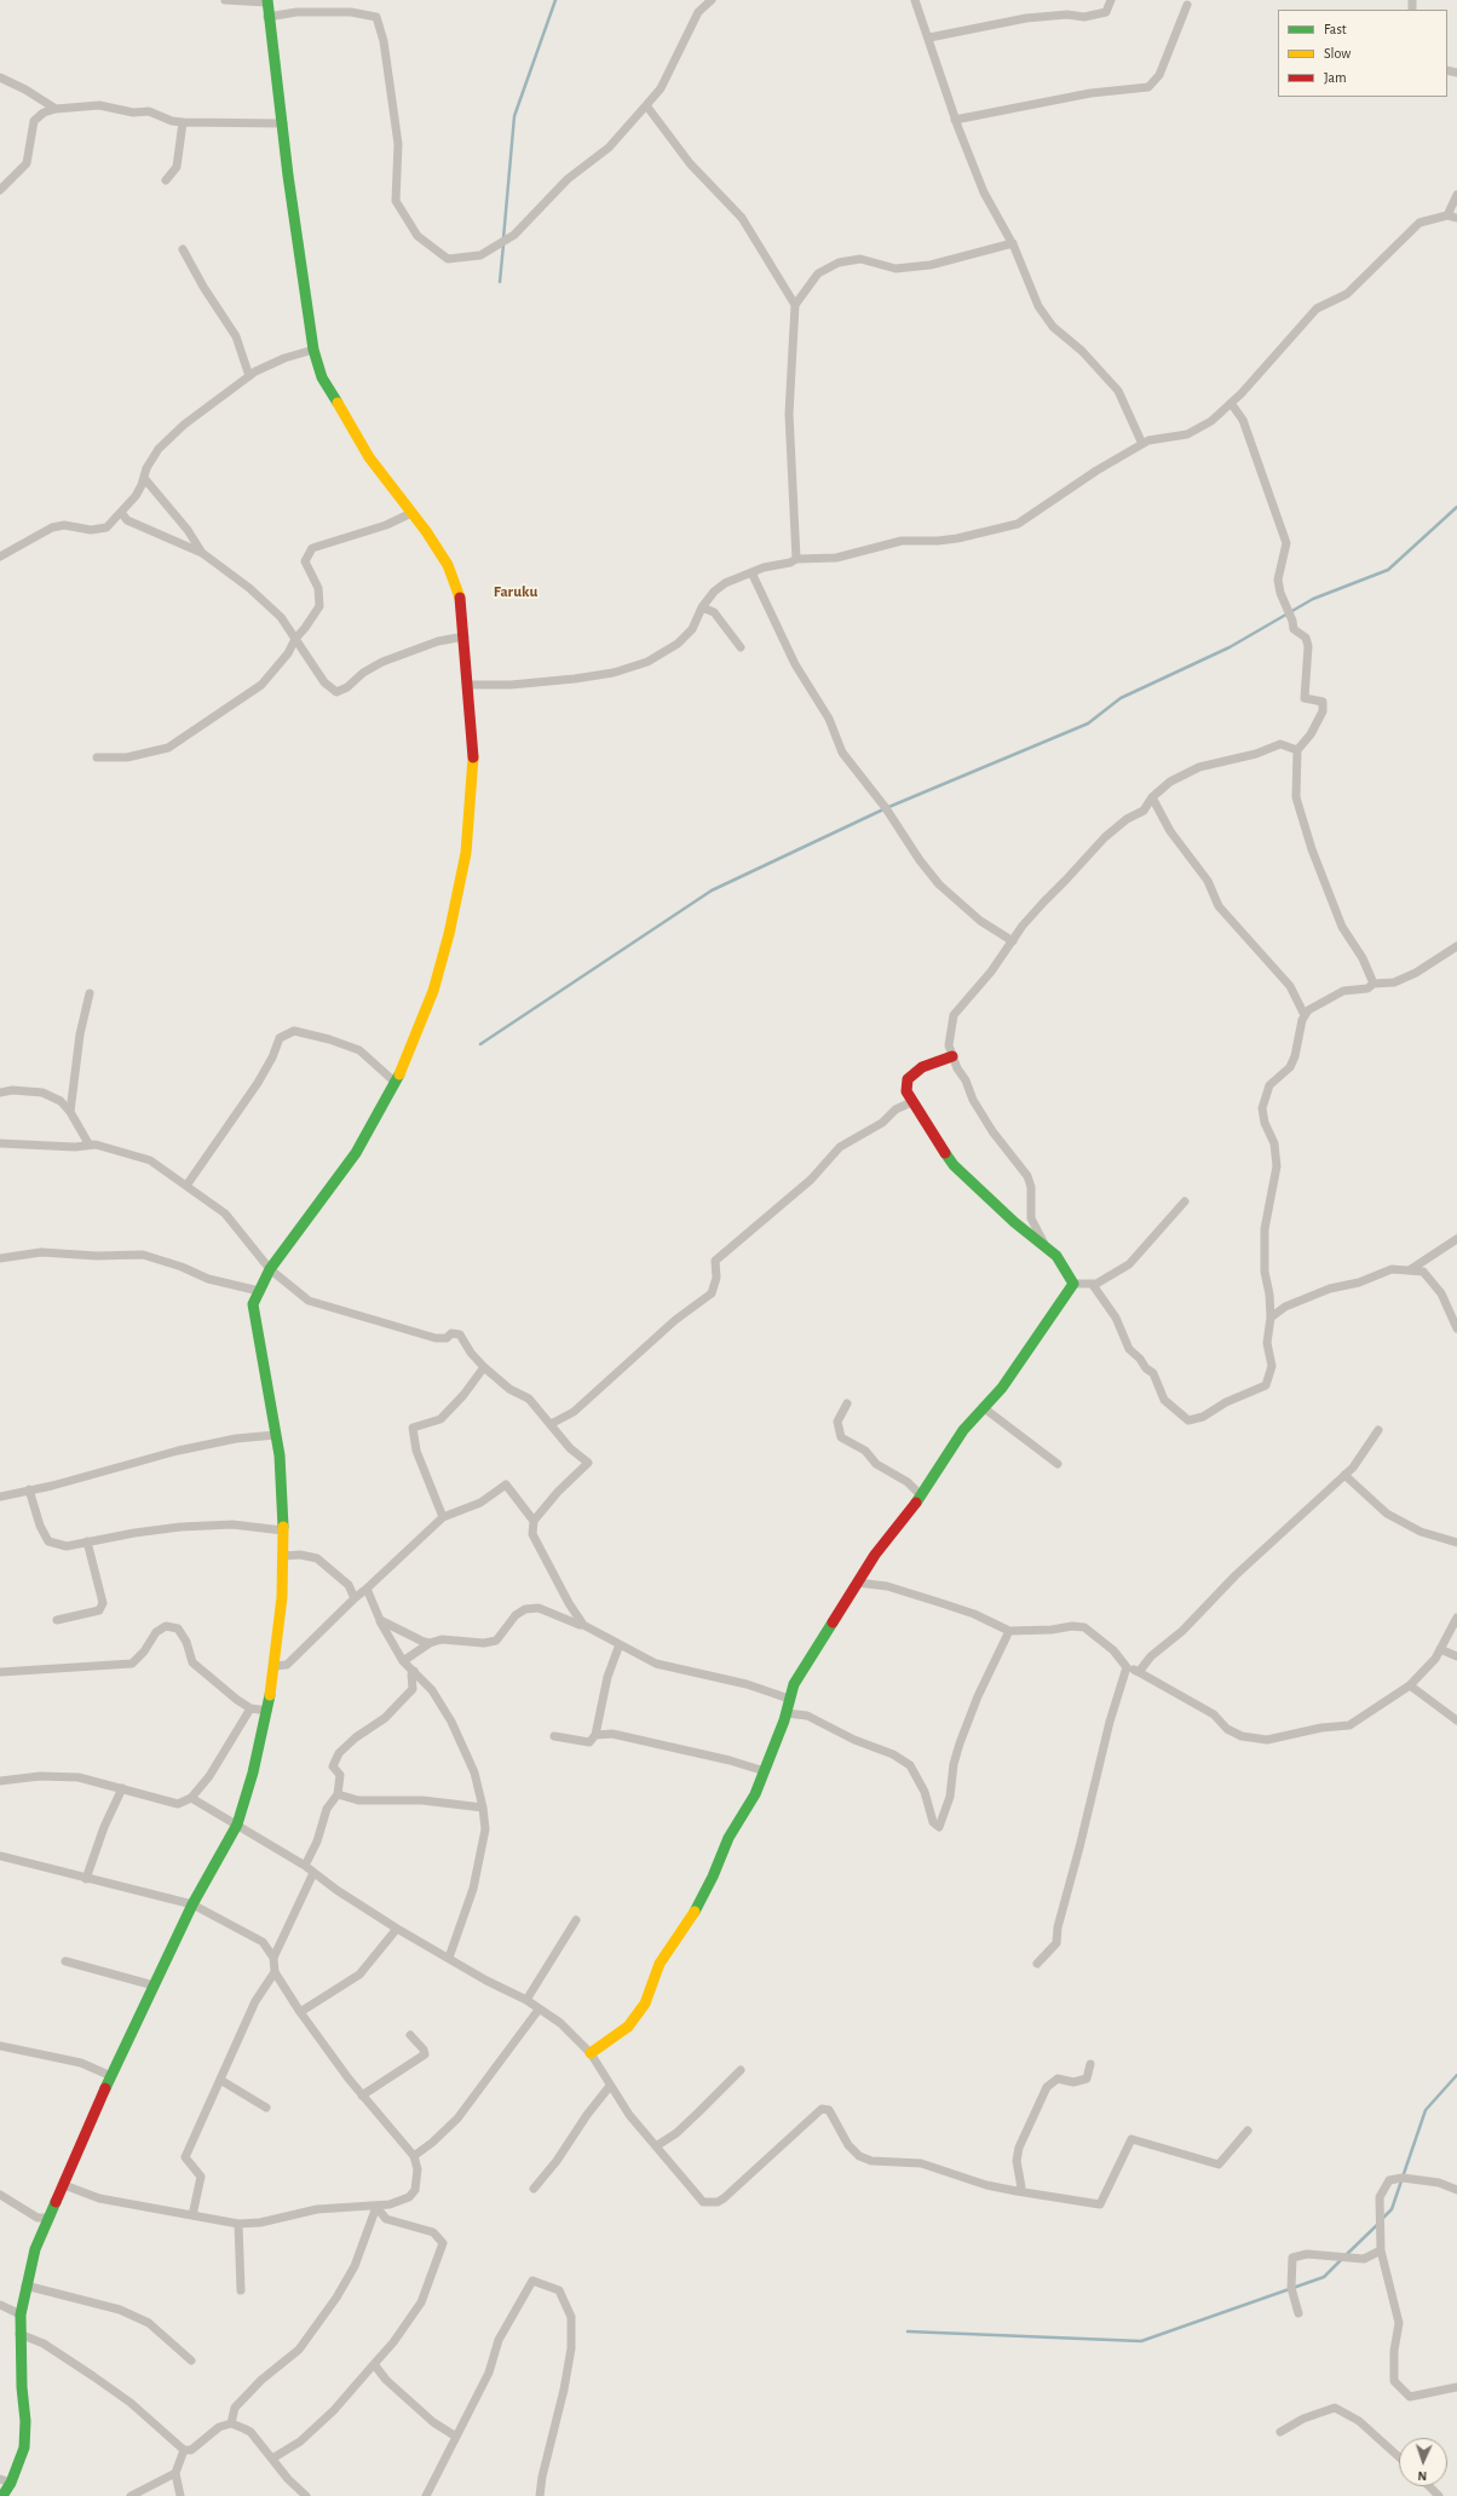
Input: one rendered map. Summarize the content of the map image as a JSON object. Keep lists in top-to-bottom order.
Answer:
{
  "districts": ["Faruku"],
  "legend": ["Fast", "Slow", "Jam"],
  "north": "bottom"
}
